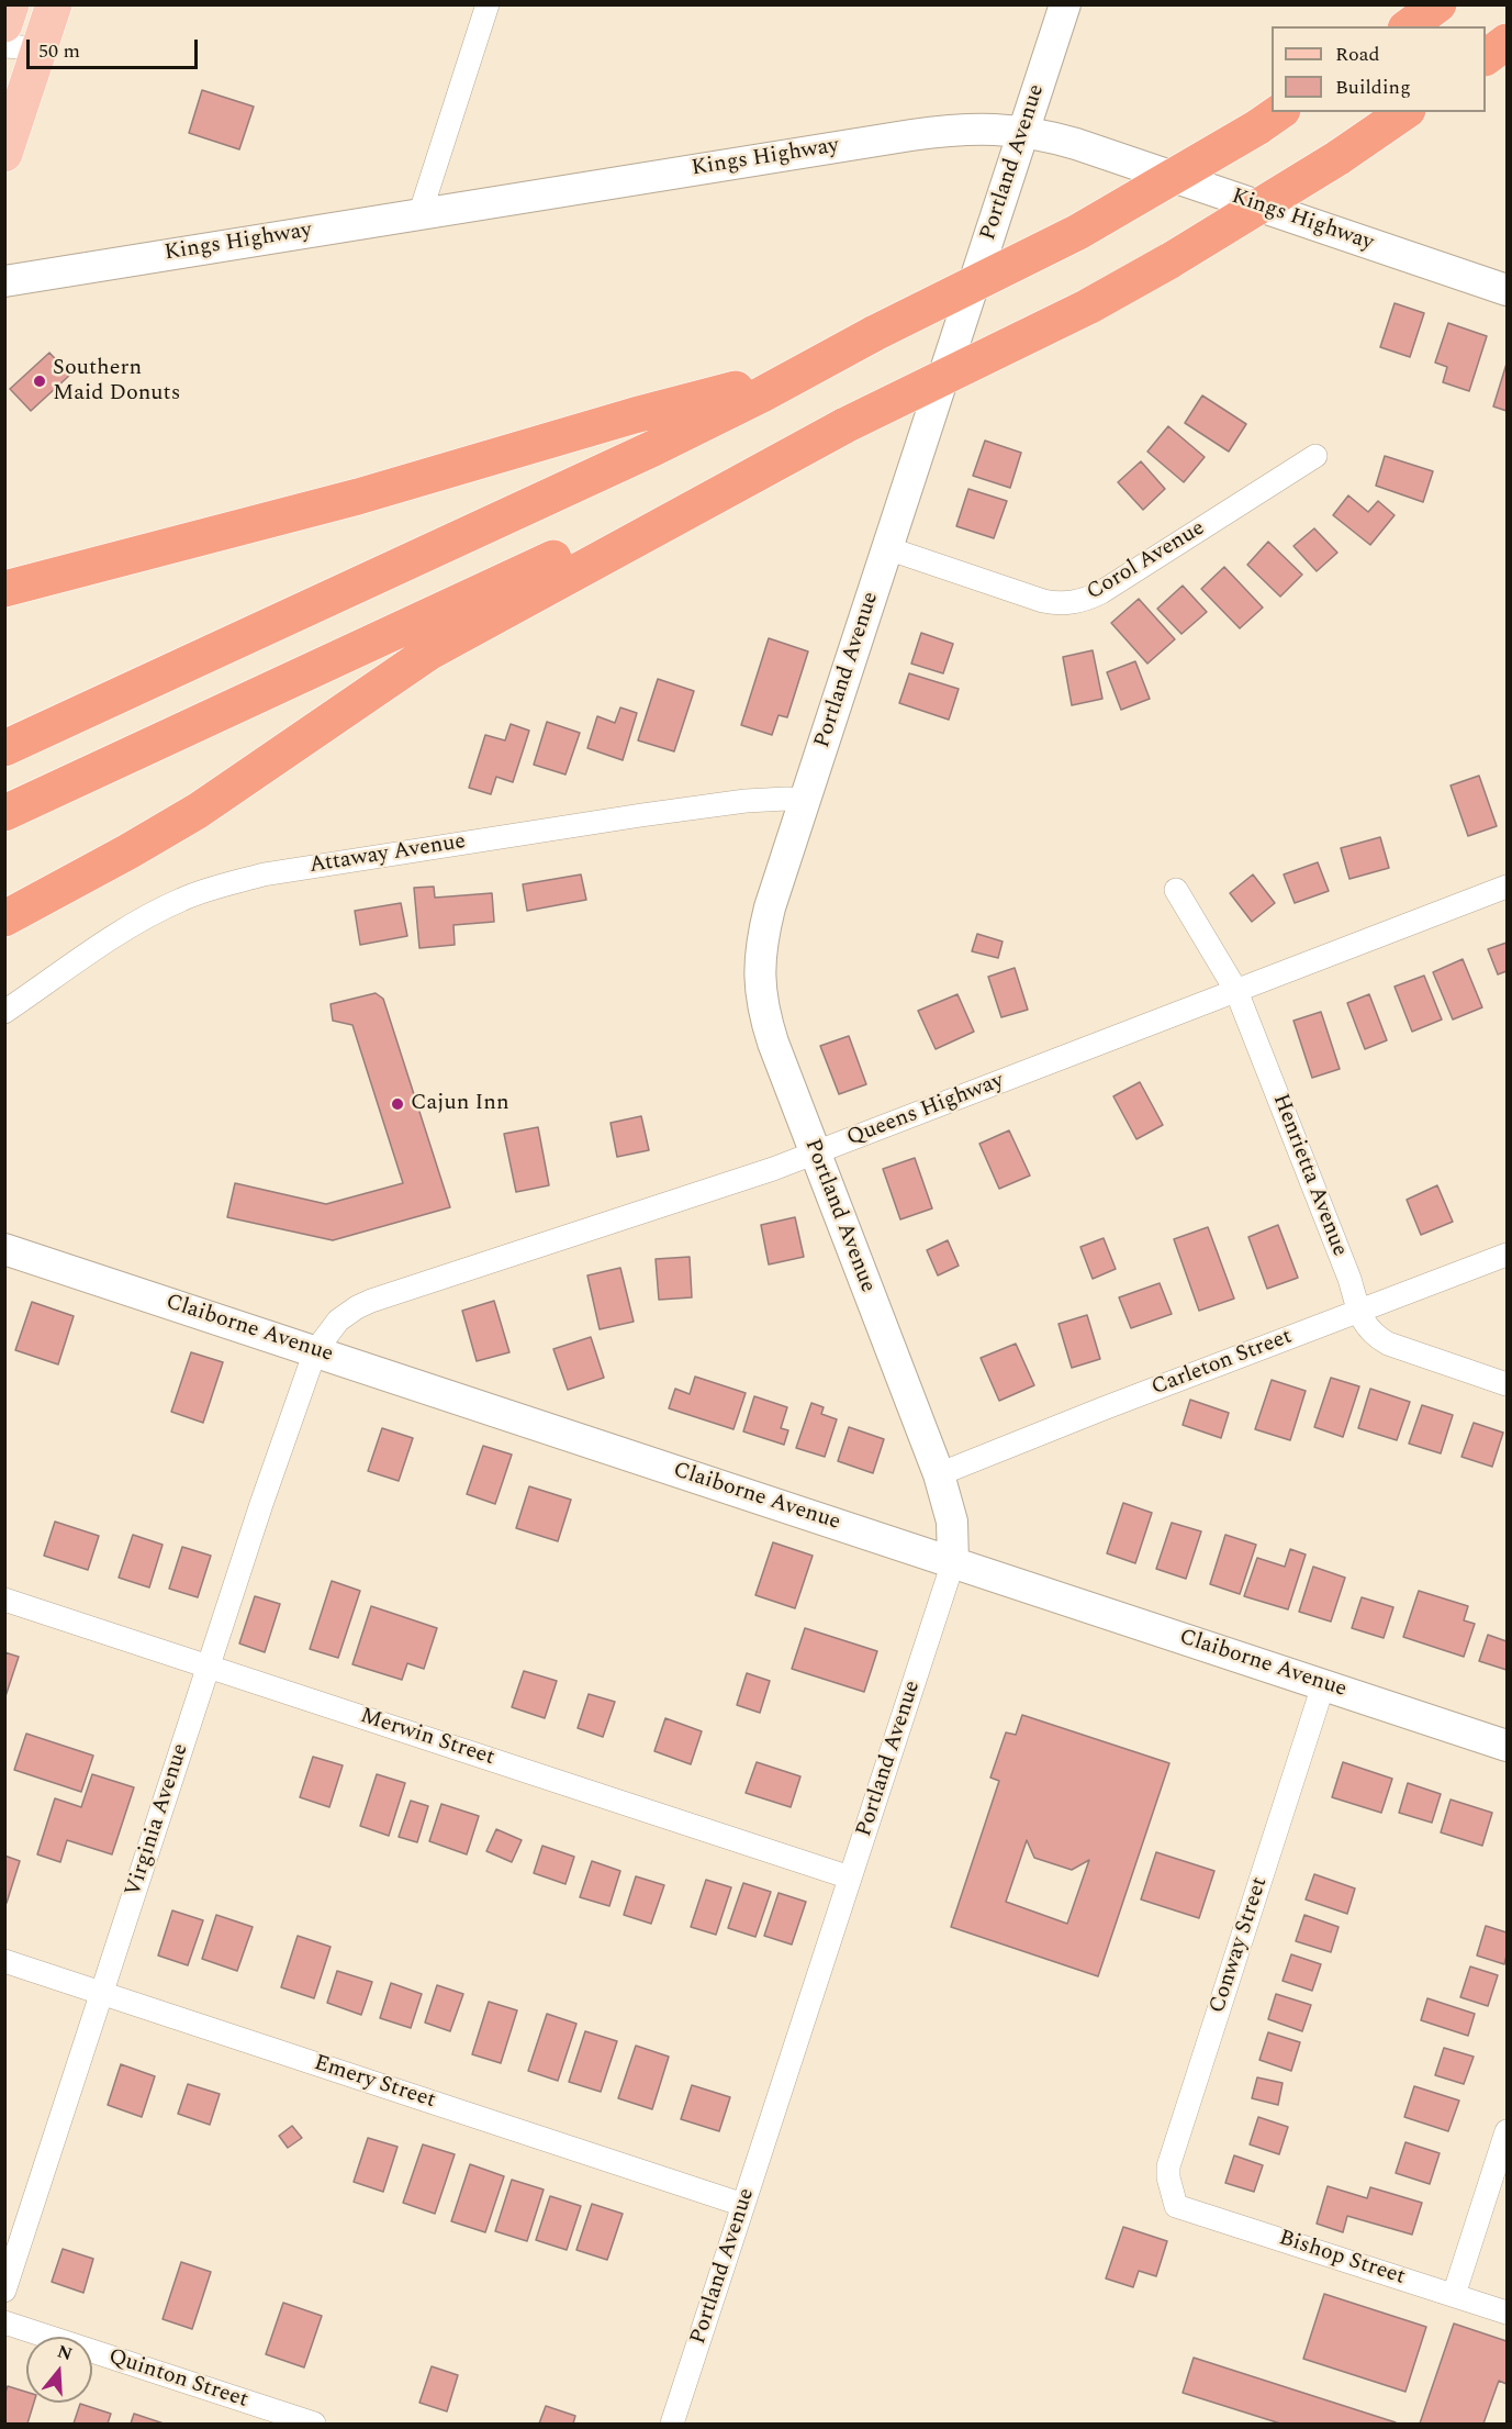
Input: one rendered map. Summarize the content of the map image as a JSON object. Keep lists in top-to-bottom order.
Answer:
{
  "streets": {
    "street": [
      "Kings Highway",
      "Portland Avenue",
      "Corol Avenue",
      "Attaway Avenue",
      "Queens Highway",
      "Henrietta Avenue",
      "Claiborne Avenue",
      "Carleton Street",
      "Merwin Street",
      "Virginia Avenue",
      "Conway Street",
      "Emery Street",
      "Bishop Street",
      "Quinton Street"
    ]
  },
  "crossings": [
    ["Kings Highway", "Portland Avenue"],
    ["Portland Avenue", "Corol Avenue"],
    ["Portland Avenue", "Attaway Avenue"],
    ["Portland Avenue", "Queens Highway"],
    ["Portland Avenue", "Claiborne Avenue"],
    ["Portland Avenue", "Carleton Street"],
    ["Portland Avenue", "Merwin Street"],
    ["Portland Avenue", "Emery Street"],
    ["Queens Highway", "Henrietta Avenue"],
    ["Queens Highway", "Claiborne Avenue"],
    ["Queens Highway", "Virginia Avenue"],
    ["Henrietta Avenue", "Carleton Street"],
    ["Claiborne Avenue", "Virginia Avenue"],
    ["Claiborne Avenue", "Conway Street"],
    ["Merwin Street", "Virginia Avenue"],
    ["Virginia Avenue", "Emery Street"],
    ["Conway Street", "Bishop Street"]
  ],
  "places": ["Southern Maid Donuts", "Cajun Inn"],
  "legend": ["Road", "Building"],
  "scale_bar": "50 m",
  "north": "top"
}
